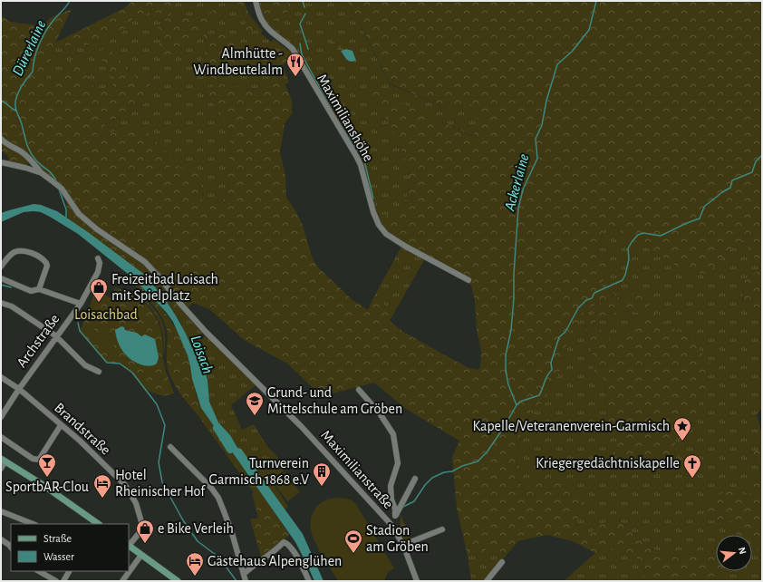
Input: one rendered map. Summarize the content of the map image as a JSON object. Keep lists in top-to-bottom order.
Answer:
{
  "streets": {
    "street": [
      "Maximilianshöhe",
      "Archstraße",
      "Brandstraße",
      "Maximilianstraße"
    ]
  },
  "crossings": [
    ["Archstraße", "Brandstraße"]
  ],
  "water": ["Dürerlaine", "Ackerlaine", "Loisach"],
  "parks": ["Loisachbad"],
  "places": {
    "restaurant": ["Almhütte - Windbeutelalm"],
    "shop": ["Freizeitbad Loisach mit Spielplatz", "e Bike Verleih"],
    "school or university": ["Grund- und Mittelschule am Gröben"],
    "place": ["Kapelle/Veteranenverein-Garmisch"],
    "bar": ["SportbAR-Clou"],
    "church": ["Kriegergedächtniskapelle"],
    "building": ["Turnverein Garmisch 1868 e.V"],
    "hotel": ["Hotel Rheinischer Hof", "Gästehaus Alpenglühen"],
    "sports": ["Stadion am Gröben"]
  },
  "legend": ["Straße", "Wasser"],
  "north": "right"
}
